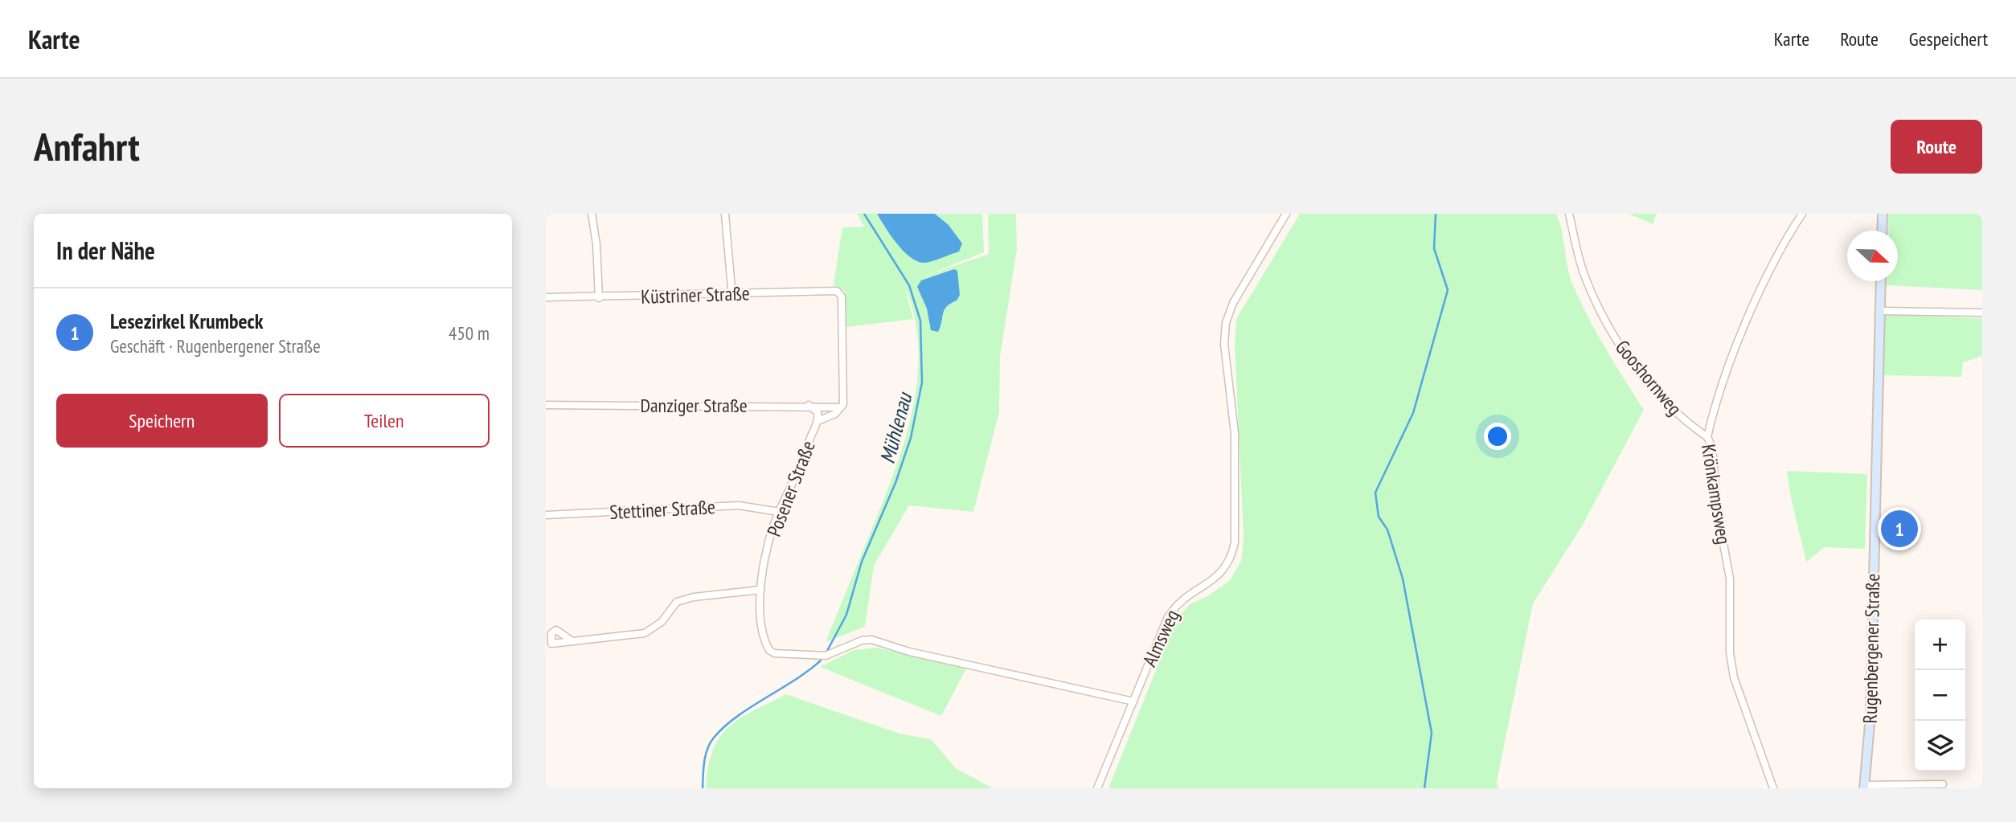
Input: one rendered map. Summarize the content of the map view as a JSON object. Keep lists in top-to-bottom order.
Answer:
{
  "streets": {
    "main road": ["Rugenbergener Straße"],
    "street": [
      "Küstriner Straße",
      "Gooshornweg",
      "Danziger Straße",
      "Posener Straße",
      "Krönkampsweg",
      "Stettiner Straße",
      "Almsweg"
    ]
  },
  "crossings": [
    ["Küstriner Straße", "Danziger Straße"],
    ["Küstriner Straße", "Posener Straße"],
    ["Gooshornweg", "Krönkampsweg"],
    ["Danziger Straße", "Posener Straße"],
    ["Posener Straße", "Stettiner Straße"],
    ["Posener Straße", "Almsweg"]
  ],
  "water": ["Mühlenau"],
  "north": "right",
  "page": {
    "header": "Karte",
    "nav": ["Karte", "Route", "Gespeichert"],
    "buttons": [
      "Route",
      ["Speichern", "Teilen"]
    ],
    "title": "Anfahrt",
    "heading": "In der Nähe",
    "list": [
      {
        "mark": "1",
        "name": "Lesezirkel Krumbeck",
        "note": "Geschäft · Rugenbergener Straße",
        "value": "450 m"
      }
    ],
    "pins": "1",
    "map_buttons": ["+", "−"]
  }
}
